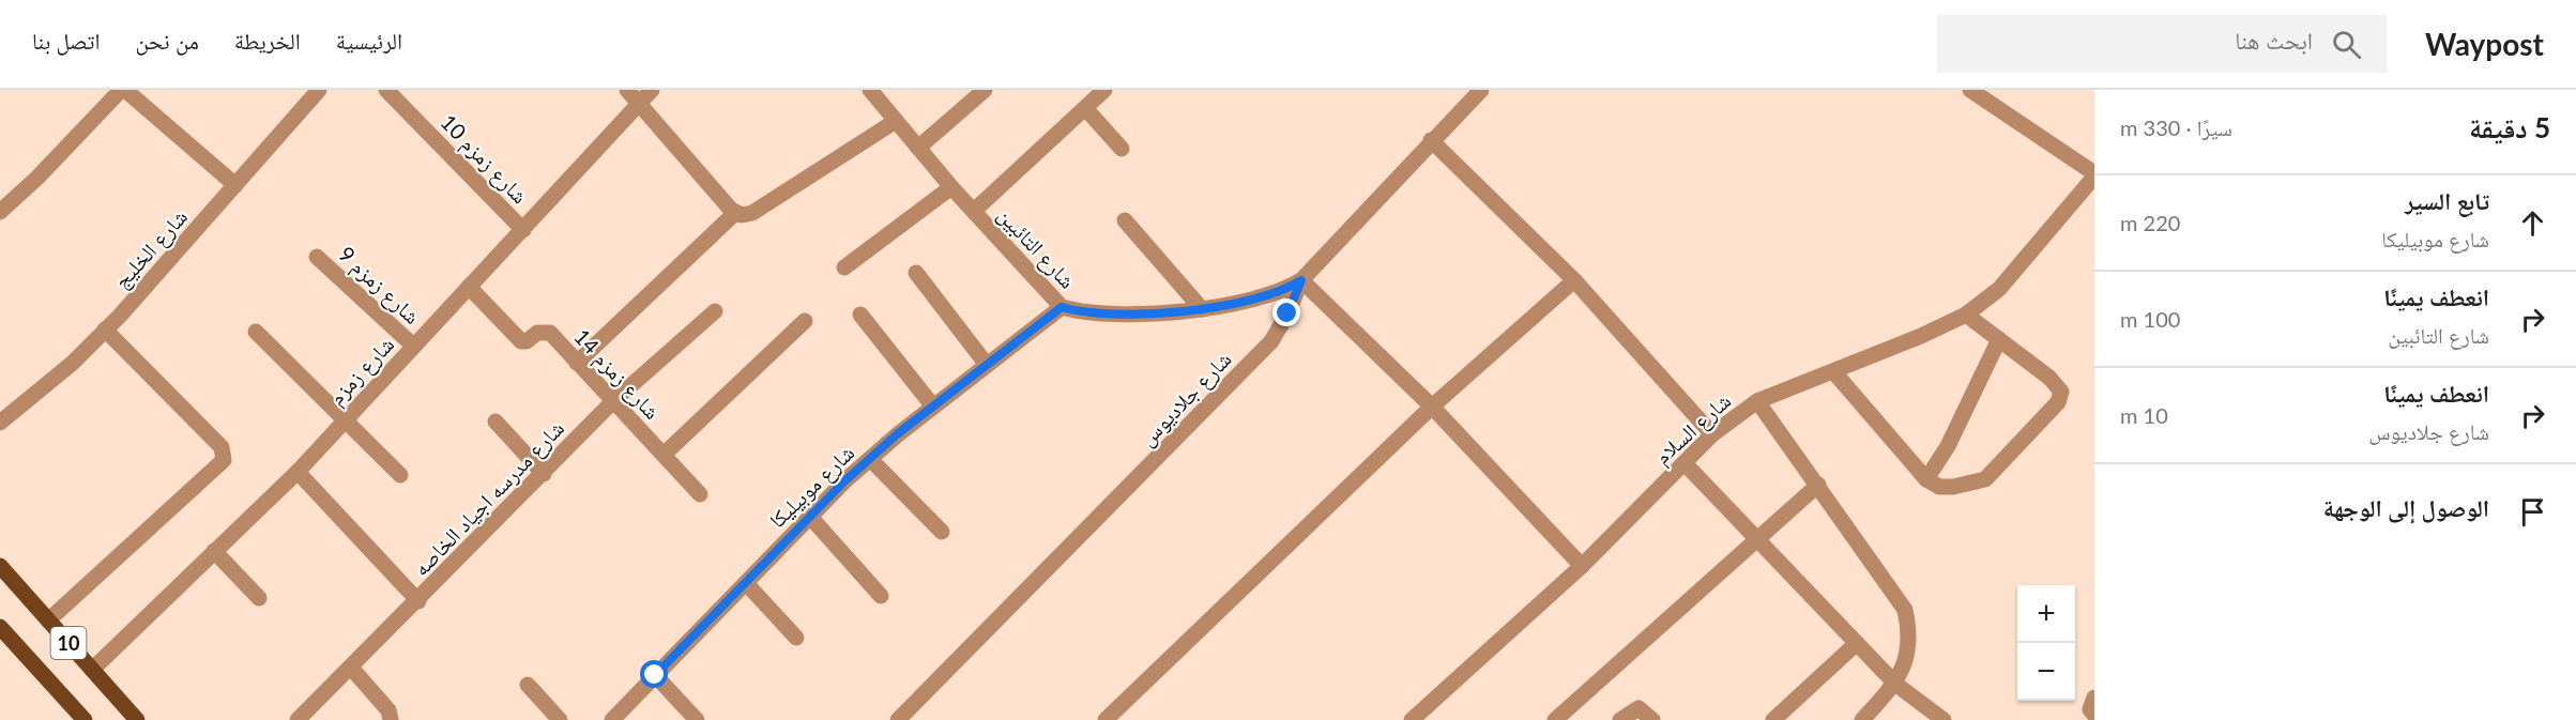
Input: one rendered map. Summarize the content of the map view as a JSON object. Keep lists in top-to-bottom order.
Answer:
{
  "streets": {
    "main road": ["10"],
    "street": [
      "شارع زمزم 10",
      "شارع التائبين",
      "شارع الخليج",
      "شارع زمزم 9",
      "شارع زمزم",
      "شارع زمزم 14",
      "شارع جلاديوس",
      "شارع السلام",
      "شارع موبيليكا",
      "شارع مدرسه اجياد الخاصه"
    ]
  },
  "crossings": [
    ["شارع زمزم 10", "شارع زمزم"],
    ["شارع التائبين", "شارع جلاديوس"],
    ["شارع التائبين", "شارع موبيليكا"],
    ["شارع زمزم 9", "شارع زمزم"],
    ["شارع زمزم", "شارع زمزم 14"],
    ["شارع زمزم", "10"],
    ["شارع زمزم 14", "شارع مدرسه اجياد الخاصه"]
  ],
  "page": {
    "header": "Waypost",
    "search": "ابحث هنا",
    "nav": [
      "الرئيسية",
      "الخريطة",
      "من نحن",
      "اتصل بنا"
    ],
    "heading": ["5 دقيقة", "سيرًا · 330 m"],
    "list": [
      ["تابع السير", "شارع موبيليكا", "220 m"],
      ["انعطف يمينًا", "شارع التائبين", "100 m"],
      ["انعطف يمينًا", "شارع جلاديوس", "10 m"],
      "الوصول إلى الوجهة"
    ],
    "map_buttons": ["+", "−"]
  }
}
